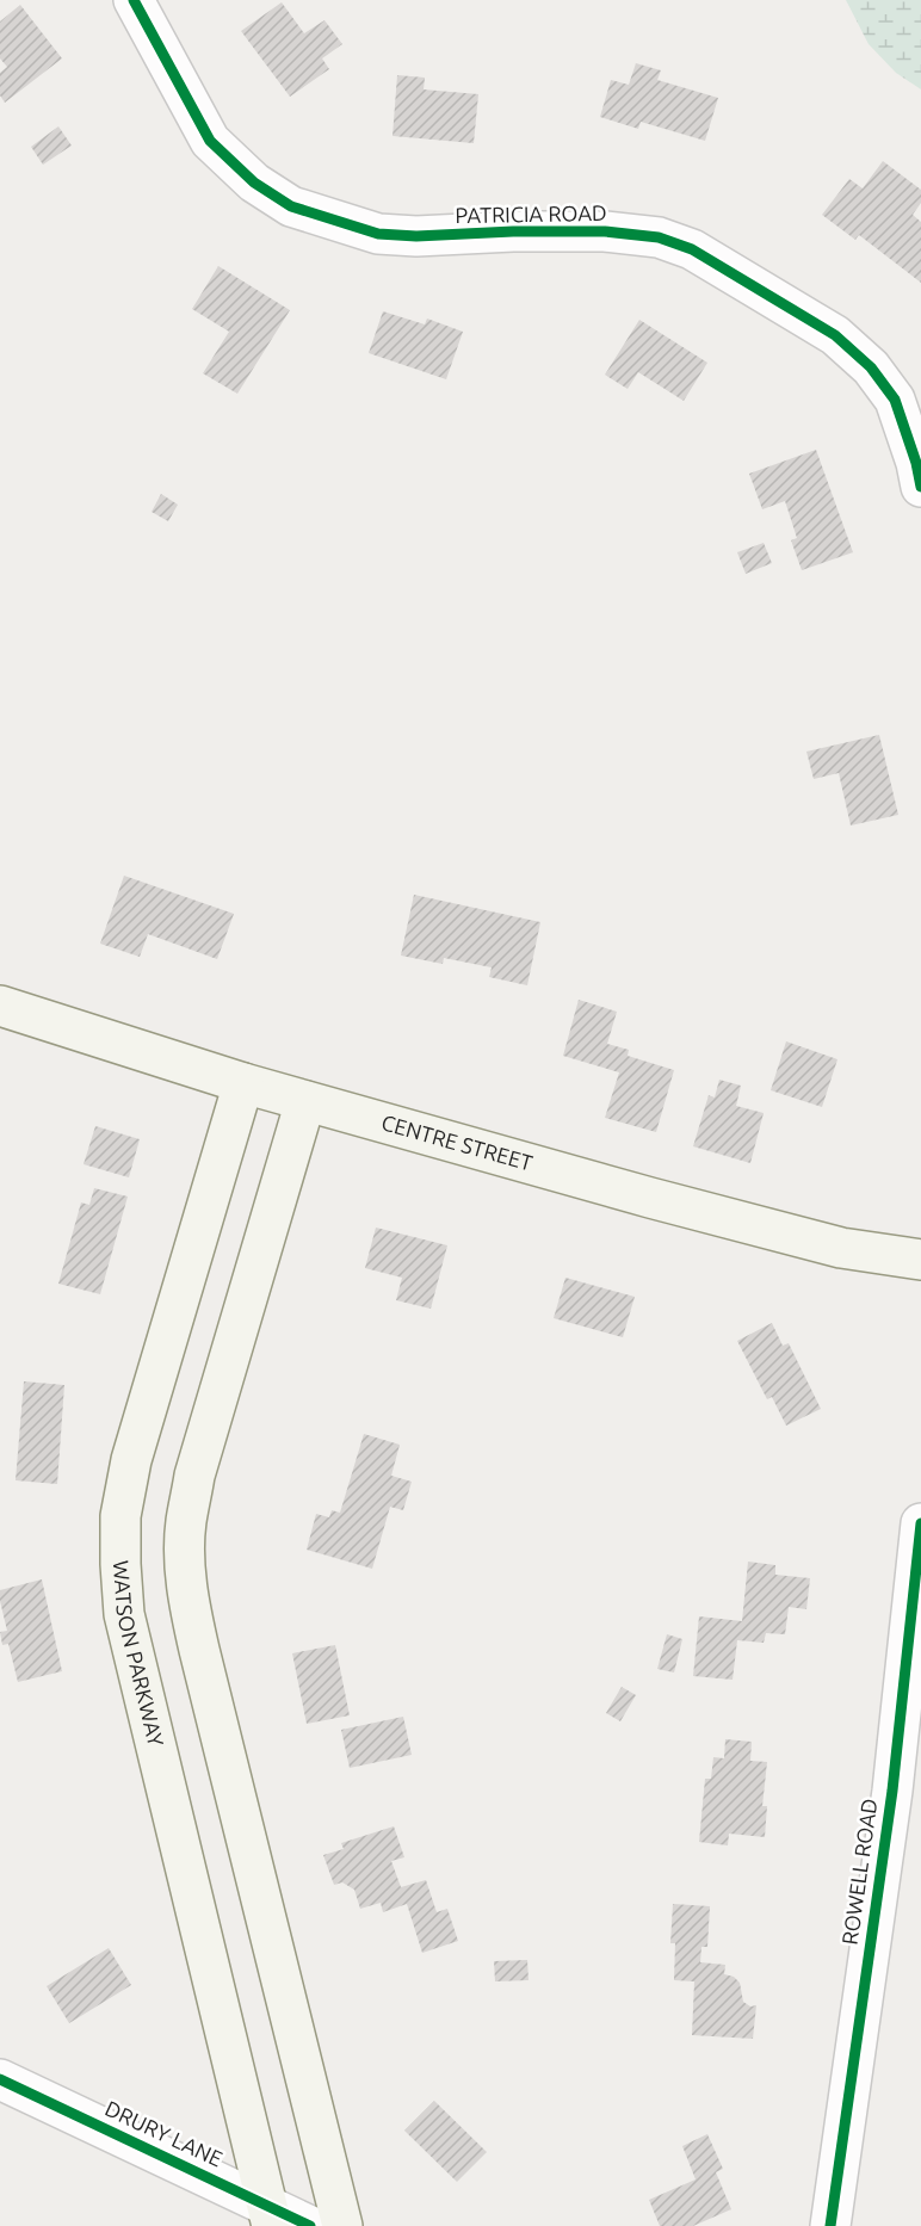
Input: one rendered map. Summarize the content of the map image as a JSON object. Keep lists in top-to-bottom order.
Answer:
{
  "streets": {
    "main road": ["CENTRE STREET", "WATSON PARKWAY"],
    "street": ["PATRICIA ROAD", "ROWELL ROAD", "DRURY LANE"]
  },
  "crossings": [
    ["CENTRE STREET", "WATSON PARKWAY"],
    ["WATSON PARKWAY", "DRURY LANE"]
  ]
}
